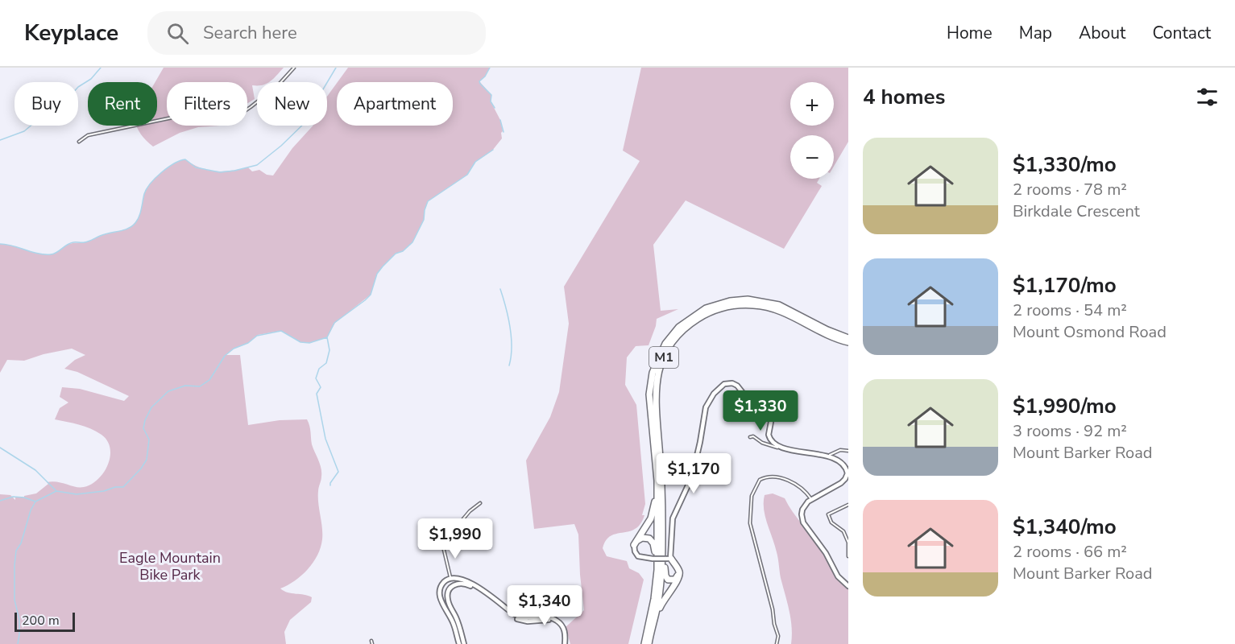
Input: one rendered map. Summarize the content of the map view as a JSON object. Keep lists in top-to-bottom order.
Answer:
{
  "streets": {
    "highway": ["M1"]
  },
  "parks": ["Eagle Mountain Bike Park"],
  "scale_bar": "200 m",
  "page": {
    "header": "Keyplace",
    "search": "Search here",
    "nav": [
      "Home",
      "Map",
      "About",
      "Contact"
    ],
    "heading": "4 homes",
    "map_buttons": ["+", "−"],
    "chip": [
      "Buy",
      "Rent",
      "Filters",
      "New",
      "Apartment"
    ],
    "list": [
      {
        "name": "$1,330/mo",
        "note": "2 rooms · 78 m² · Birkdale Crescent"
      },
      {
        "name": "$1,170/mo",
        "note": "2 rooms · 54 m² · Mount Osmond Road"
      },
      {
        "name": "$1,990/mo",
        "note": "3 rooms · 92 m² · Mount Barker Road"
      },
      {
        "name": "$1,340/mo",
        "note": "2 rooms · 66 m² · Mount Barker Road"
      }
    ],
    "price": [
      "$1,330",
      "$1,170",
      "$1,990",
      "$1,340"
    ],
    "scale": "200 m"
  }
}
